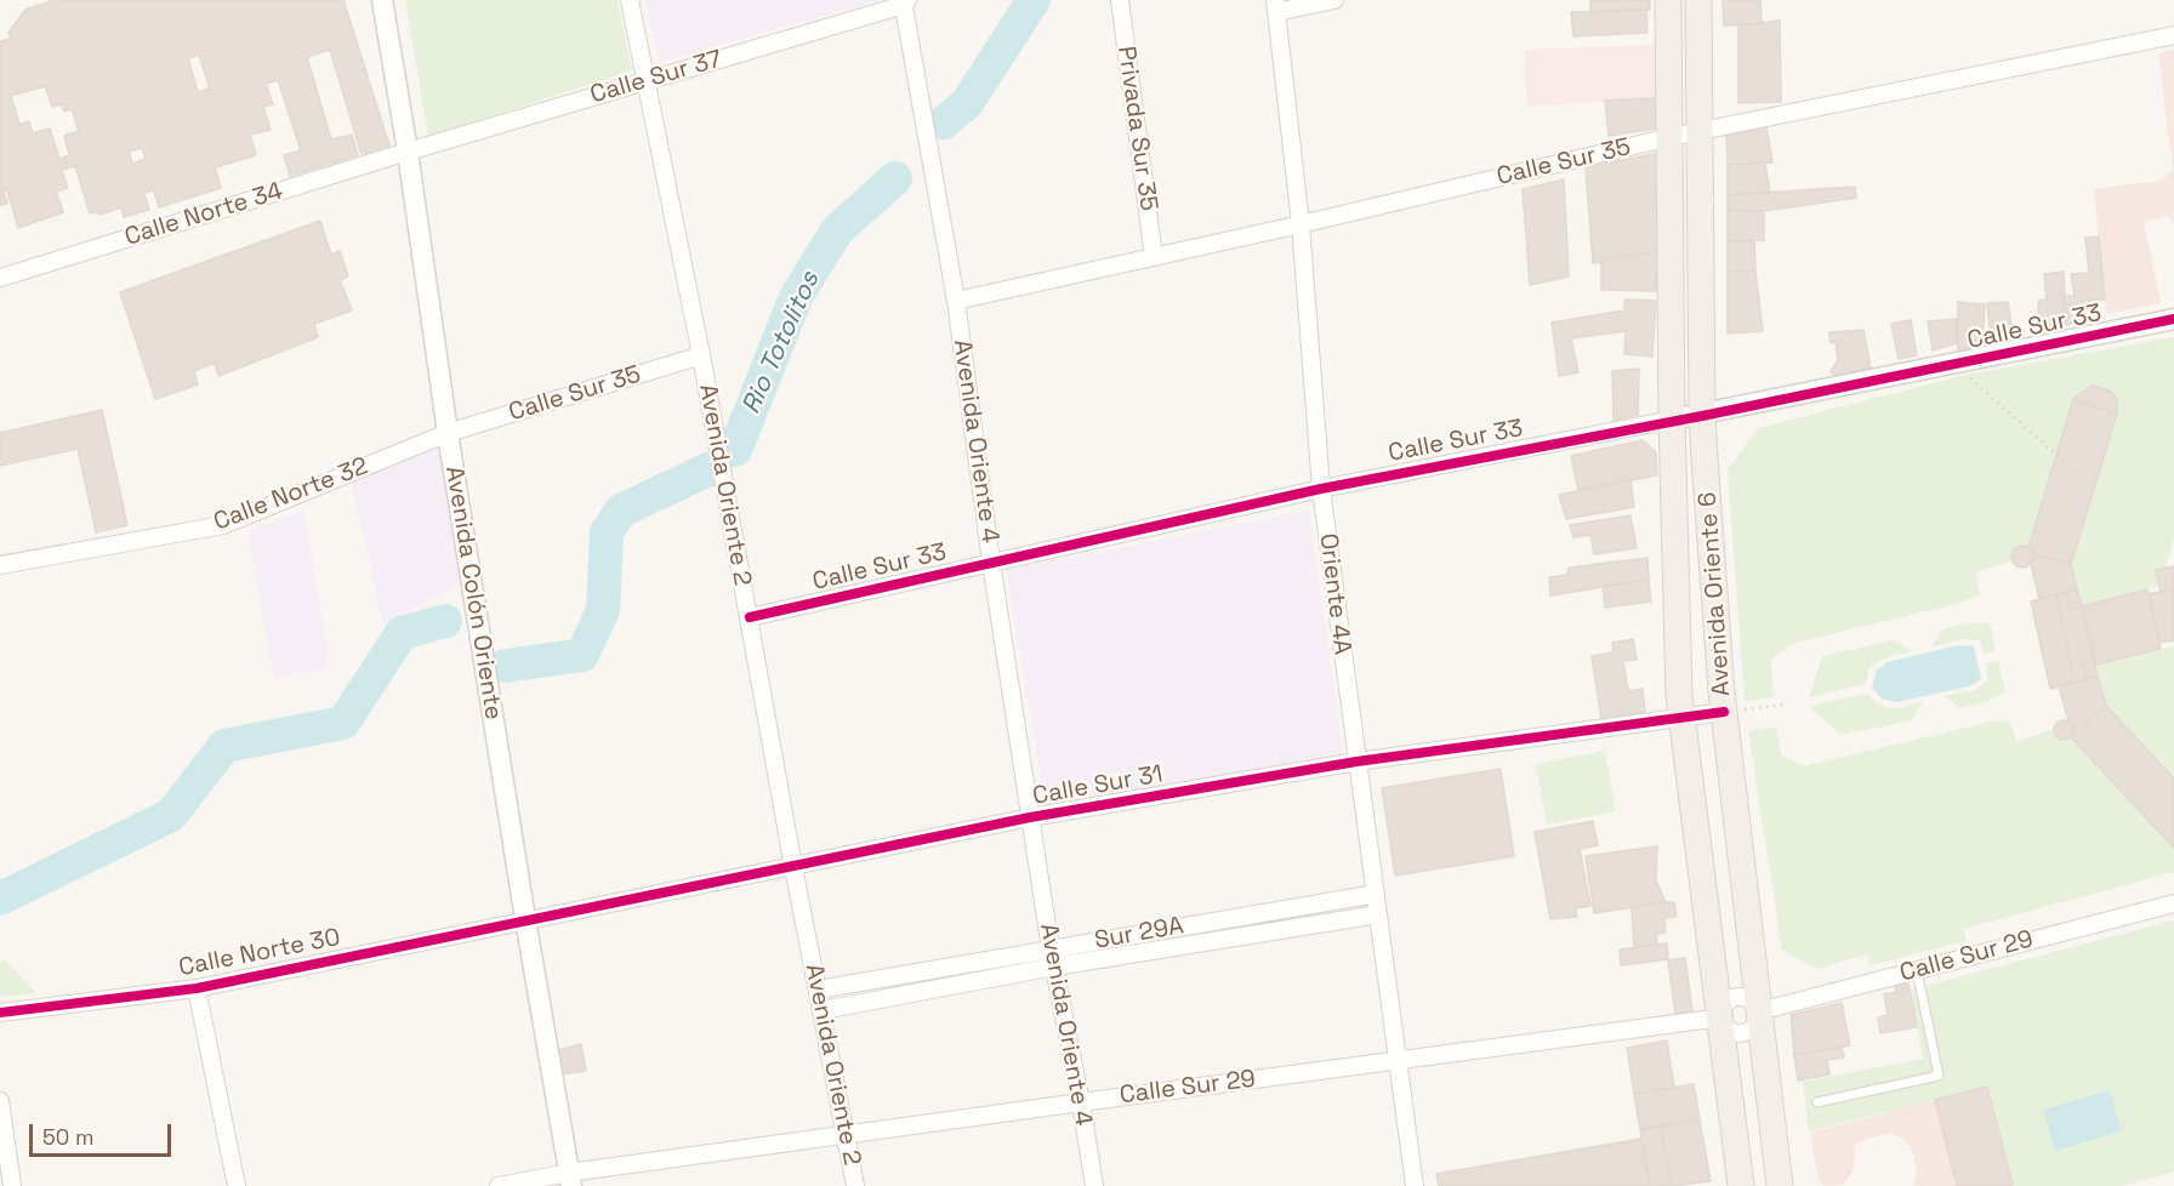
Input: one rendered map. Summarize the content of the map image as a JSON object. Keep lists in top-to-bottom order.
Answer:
{
  "streets": {
    "main road": ["Avenida Oriente 6"],
    "street": [
      "Calle Sur 37",
      "Privada Sur 35",
      "Calle Sur 35",
      "Calle Norte 34",
      "Calle Sur 33",
      "Avenida Oriente 4",
      "Avenida Oriente 2",
      "Calle Norte 32",
      "Avenida Colón Oriente",
      "Oriente 4A",
      "Calle Sur 31",
      "Sur 29A",
      "Calle Norte 30",
      "Calle Sur 29"
    ]
  },
  "crossings": [
    ["Calle Sur 37", "Calle Norte 34"],
    ["Calle Sur 37", "Avenida Oriente 4"],
    ["Calle Sur 37", "Avenida Oriente 2"],
    ["Calle Sur 37", "Avenida Colón Oriente"],
    ["Privada Sur 35", "Calle Sur 35"],
    ["Calle Sur 35", "Avenida Oriente 4"],
    ["Calle Sur 35", "Avenida Oriente 2"],
    ["Calle Sur 35", "Calle Norte 32"],
    ["Calle Sur 35", "Avenida Colón Oriente"],
    ["Calle Sur 35", "Oriente 4A"],
    ["Calle Sur 35", "Avenida Oriente 6"],
    ["Calle Norte 34", "Avenida Colón Oriente"],
    ["Calle Sur 33", "Avenida Oriente 4"],
    ["Calle Sur 33", "Avenida Oriente 2"],
    ["Calle Sur 33", "Oriente 4A"],
    ["Calle Sur 33", "Avenida Oriente 6"],
    ["Avenida Oriente 4", "Calle Sur 31"],
    ["Avenida Oriente 4", "Sur 29A"],
    ["Avenida Oriente 4", "Calle Sur 29"],
    ["Avenida Oriente 2", "Calle Sur 31"],
    ["Avenida Oriente 2", "Sur 29A"],
    ["Avenida Oriente 2", "Calle Sur 29"],
    ["Calle Norte 32", "Avenida Colón Oriente"],
    ["Avenida Colón Oriente", "Calle Sur 31"],
    ["Avenida Colón Oriente", "Calle Norte 30"],
    ["Avenida Colón Oriente", "Calle Sur 29"],
    ["Oriente 4A", "Calle Sur 31"],
    ["Oriente 4A", "Sur 29A"],
    ["Oriente 4A", "Calle Sur 29"],
    ["Avenida Oriente 6", "Calle Sur 31"],
    ["Avenida Oriente 6", "Calle Sur 29"],
    ["Calle Sur 31", "Calle Norte 30"]
  ],
  "water": ["Rio Totolitos"],
  "scale_bar": "50 m"
}
